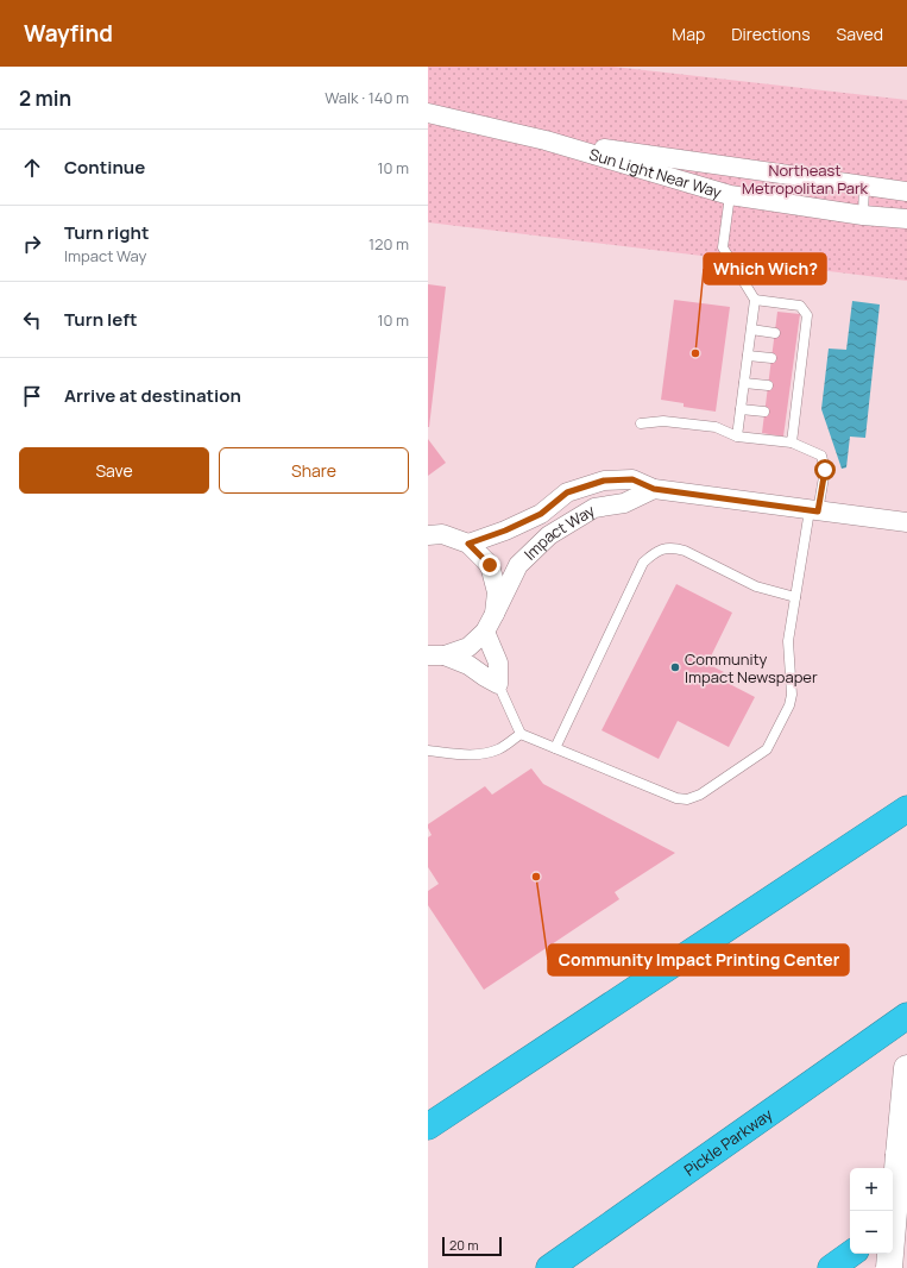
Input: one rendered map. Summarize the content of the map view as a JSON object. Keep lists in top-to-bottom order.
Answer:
{
  "streets": {
    "highway": ["Pickle Parkway"],
    "street": ["Sun Light Near Way", "Impact Way"]
  },
  "parks": ["Northeast Metropolitan Park"],
  "places": ["Which Wich?", "Community Impact Newspaper", "Community Impact Printing Center"],
  "scale_bar": "20 m",
  "page": {
    "header": "Wayfind",
    "nav": ["Map", "Directions", "Saved"],
    "heading": ["2 min", "Walk · 140 m"],
    "list": [
      ["Continue", "10 m"],
      ["Turn right", "Impact Way", "120 m"],
      ["Turn left", "10 m"],
      "Arrive at destination"
    ],
    "buttons": ["Save", "Share"],
    "map_buttons": ["+", "−"],
    "scale": "20 m"
  }
}
